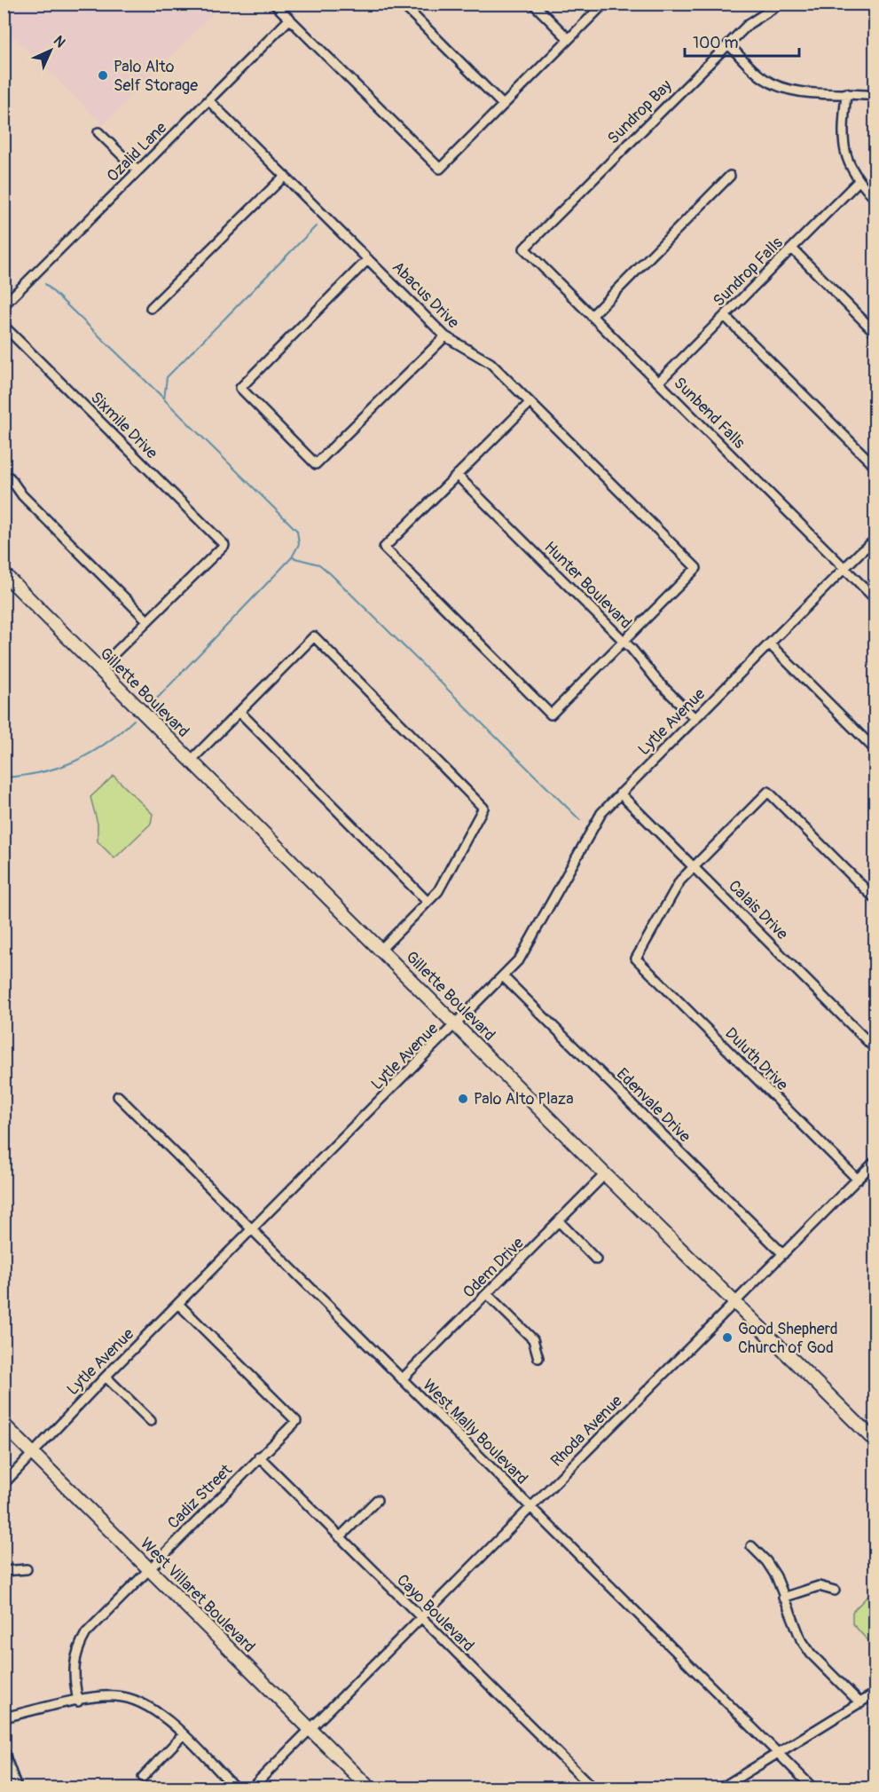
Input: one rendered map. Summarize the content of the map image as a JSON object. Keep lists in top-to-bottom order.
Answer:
{
  "streets": {
    "main road": ["Gillette Boulevard", "West Villaret Boulevard"],
    "street": [
      "Sundrop Bay",
      "Ozalid Lane",
      "Sundrop Falls",
      "Abacus Drive",
      "Sunbend Falls",
      "Sixmile Drive",
      "Hunter Boulevard",
      "Lytle Avenue",
      "Calais Drive",
      "Duluth Drive",
      "Edenvale Drive",
      "Odem Drive",
      "Rhoda Avenue",
      "West Mally Boulevard",
      "Cadiz Street",
      "Cayo Boulevard"
    ]
  },
  "crossings": [
    ["Sundrop Bay", "Sunbend Falls"],
    ["Ozalid Lane", "Abacus Drive"],
    ["Sundrop Falls", "Sunbend Falls"],
    ["Abacus Drive", "Hunter Boulevard"],
    ["Sunbend Falls", "Lytle Avenue"],
    ["Hunter Boulevard", "Lytle Avenue"],
    ["Gillette Boulevard", "Lytle Avenue"],
    ["Gillette Boulevard", "Odem Drive"],
    ["Gillette Boulevard", "Rhoda Avenue"],
    ["Lytle Avenue", "Calais Drive"],
    ["Lytle Avenue", "Edenvale Drive"],
    ["Lytle Avenue", "West Mally Boulevard"],
    ["Lytle Avenue", "Cadiz Street"],
    ["Lytle Avenue", "West Villaret Boulevard"],
    ["Calais Drive", "Duluth Drive"],
    ["Duluth Drive", "Rhoda Avenue"],
    ["Edenvale Drive", "Rhoda Avenue"],
    ["Odem Drive", "West Mally Boulevard"],
    ["Rhoda Avenue", "West Mally Boulevard"],
    ["Rhoda Avenue", "West Villaret Boulevard"],
    ["Rhoda Avenue", "Cayo Boulevard"],
    ["Cadiz Street", "West Villaret Boulevard"],
    ["Cadiz Street", "Cayo Boulevard"]
  ],
  "places": ["Palo Alto Self Storage", "Palo Alto Plaza", "Good Shepherd Church of God"],
  "scale_bar": "100 m",
  "north": "top right"
}
